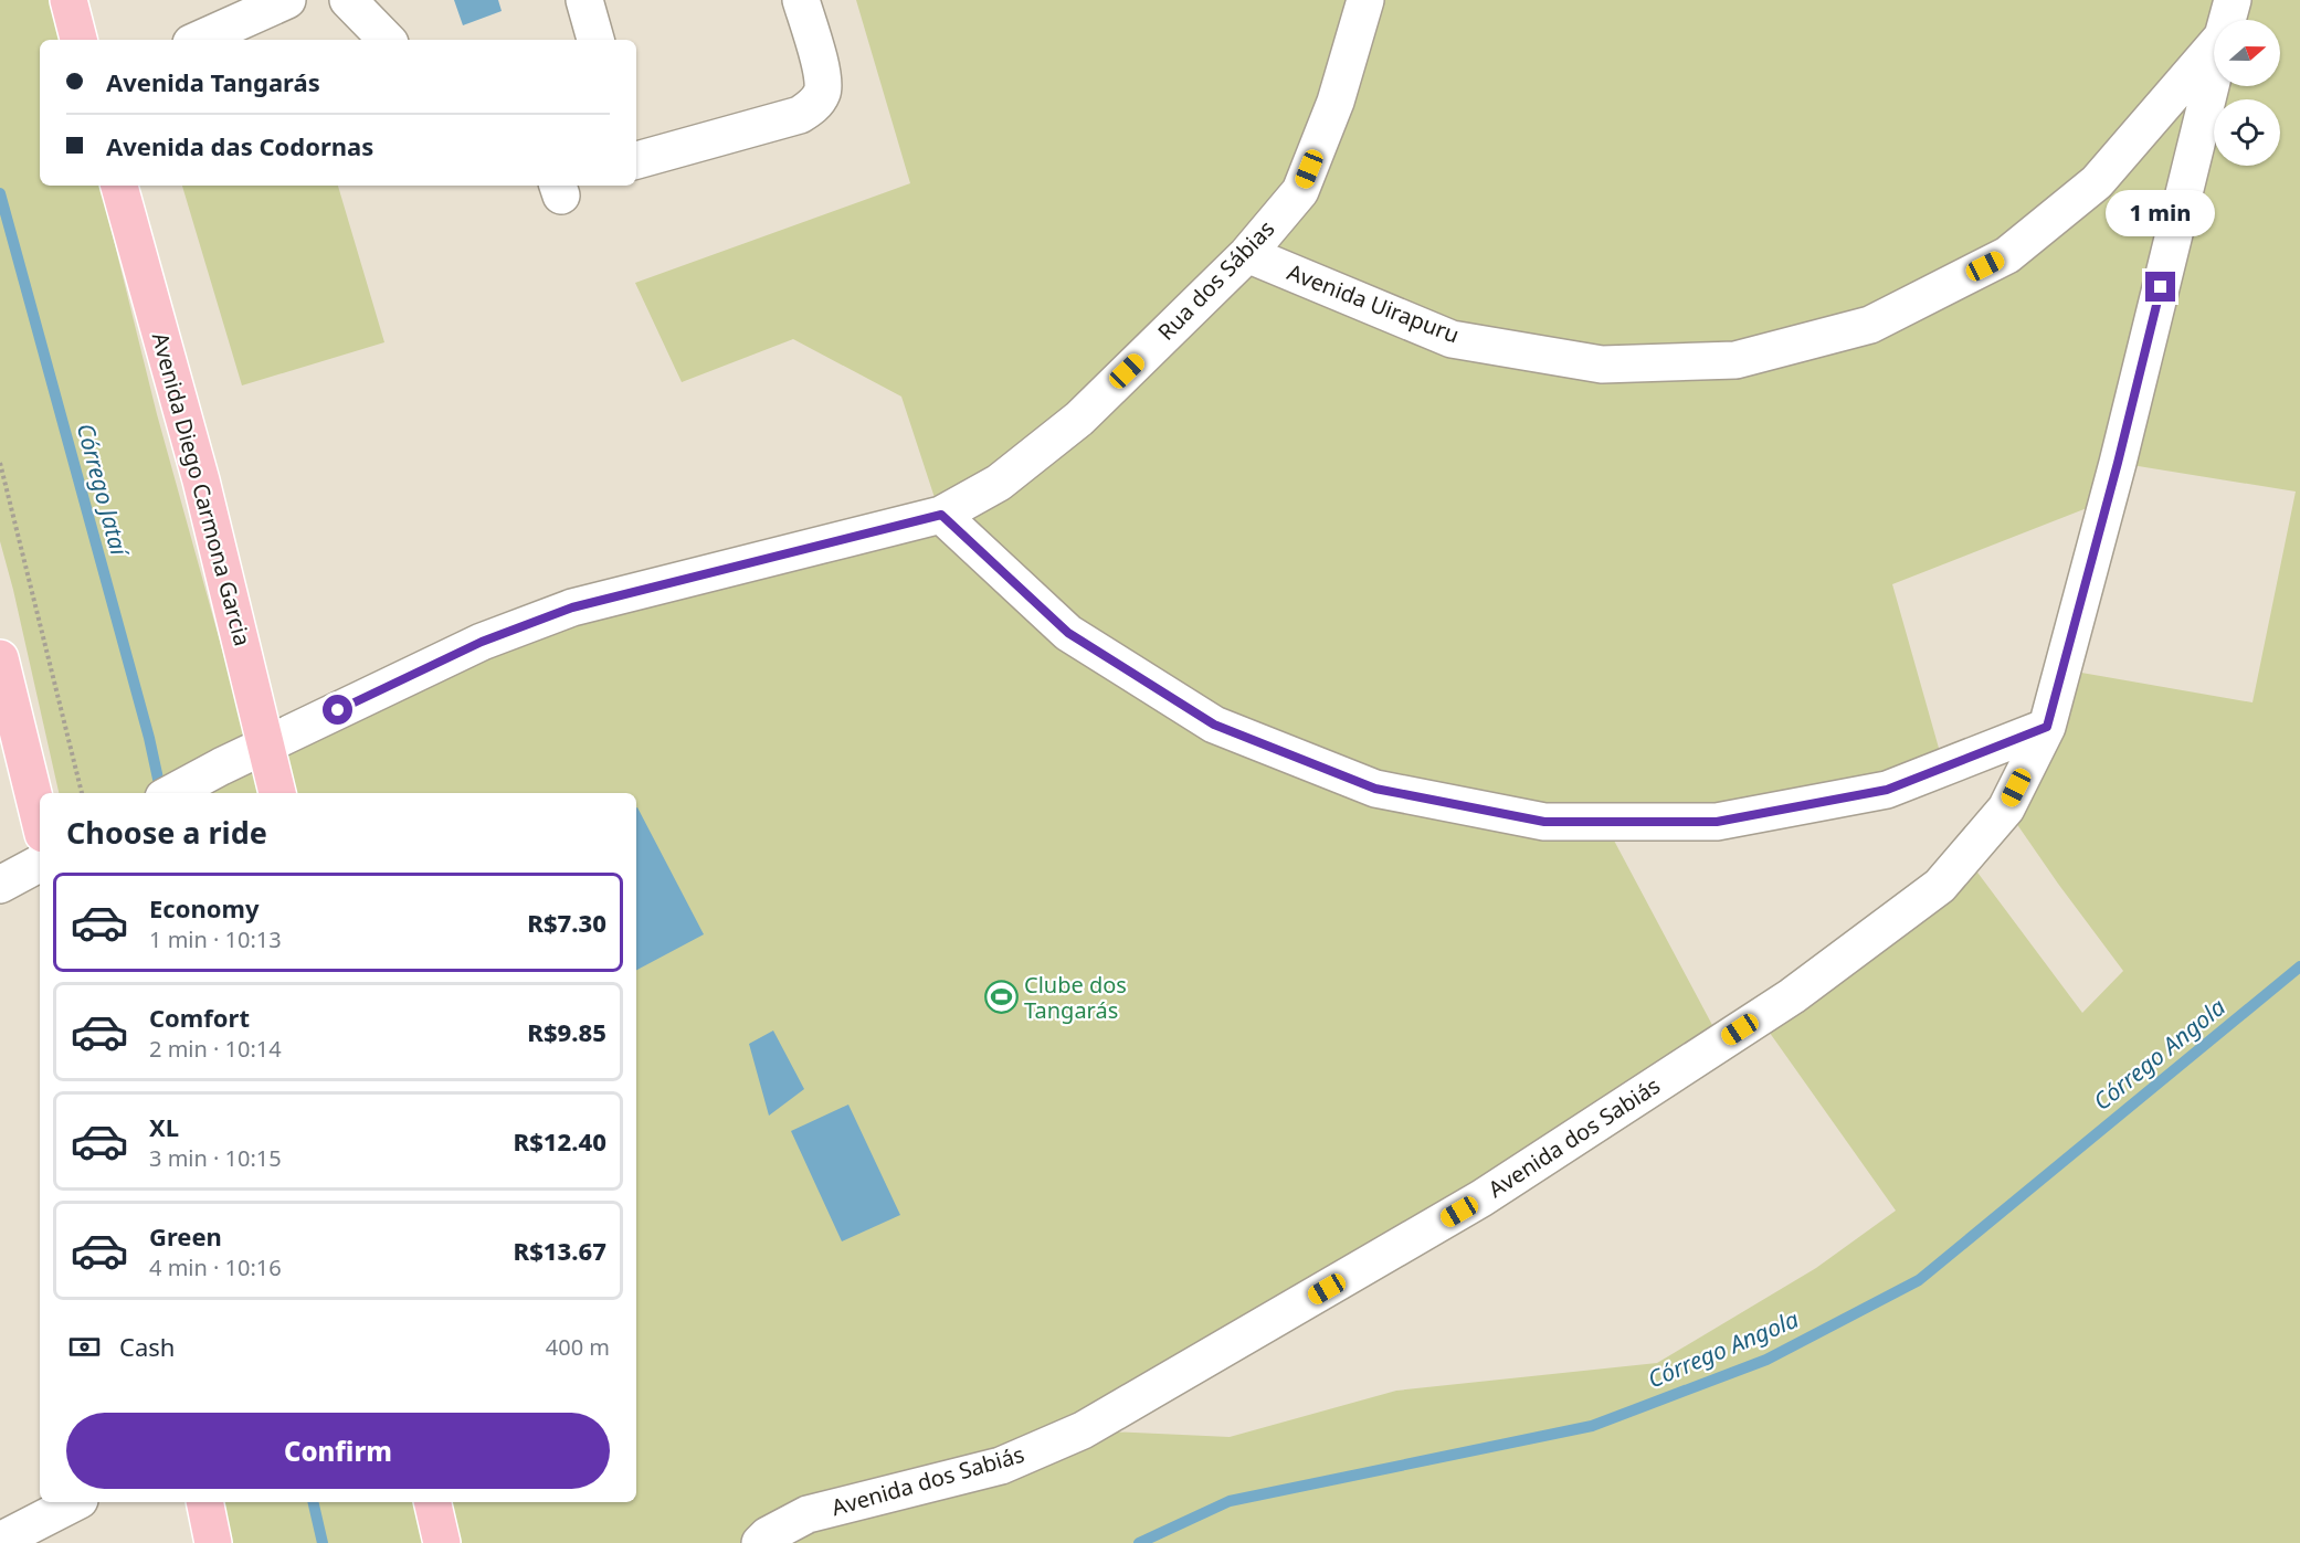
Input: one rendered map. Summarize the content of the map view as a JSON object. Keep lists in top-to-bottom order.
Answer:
{
  "streets": {
    "main road": ["Avenida Diego Carmona Garcia"],
    "street": ["Rua dos Sábias", "Avenida Uirapuru", "Avenida dos Sabiás"]
  },
  "crossings": [
    ["Rua dos Sábias", "Avenida Uirapuru"],
    ["Rua dos Sábias", "Avenida Diego Carmona Garcia"]
  ],
  "water": ["Córrego Jataí", "Córrego Angola"],
  "places": {
    "sports": ["Clube dos Tangarás"]
  },
  "north": "right",
  "page": {
    "banner": ["Avenida Tangarás", "Avenida das Codornas"],
    "bubble": "1 min",
    "heading": "Choose a ride",
    "list": [
      {
        "name": "Economy",
        "note": "1 min · 10:13",
        "value": "R$7.30"
      },
      {
        "name": "Comfort",
        "note": "2 min · 10:14",
        "value": "R$9.85"
      },
      {
        "name": "XL",
        "note": "3 min · 10:15",
        "value": "R$12.40"
      },
      {
        "name": "Green",
        "note": "4 min · 10:16",
        "value": "R$13.67"
      }
    ],
    "pay": ["Cash", "400 m"],
    "buttons": "Confirm"
  }
}
